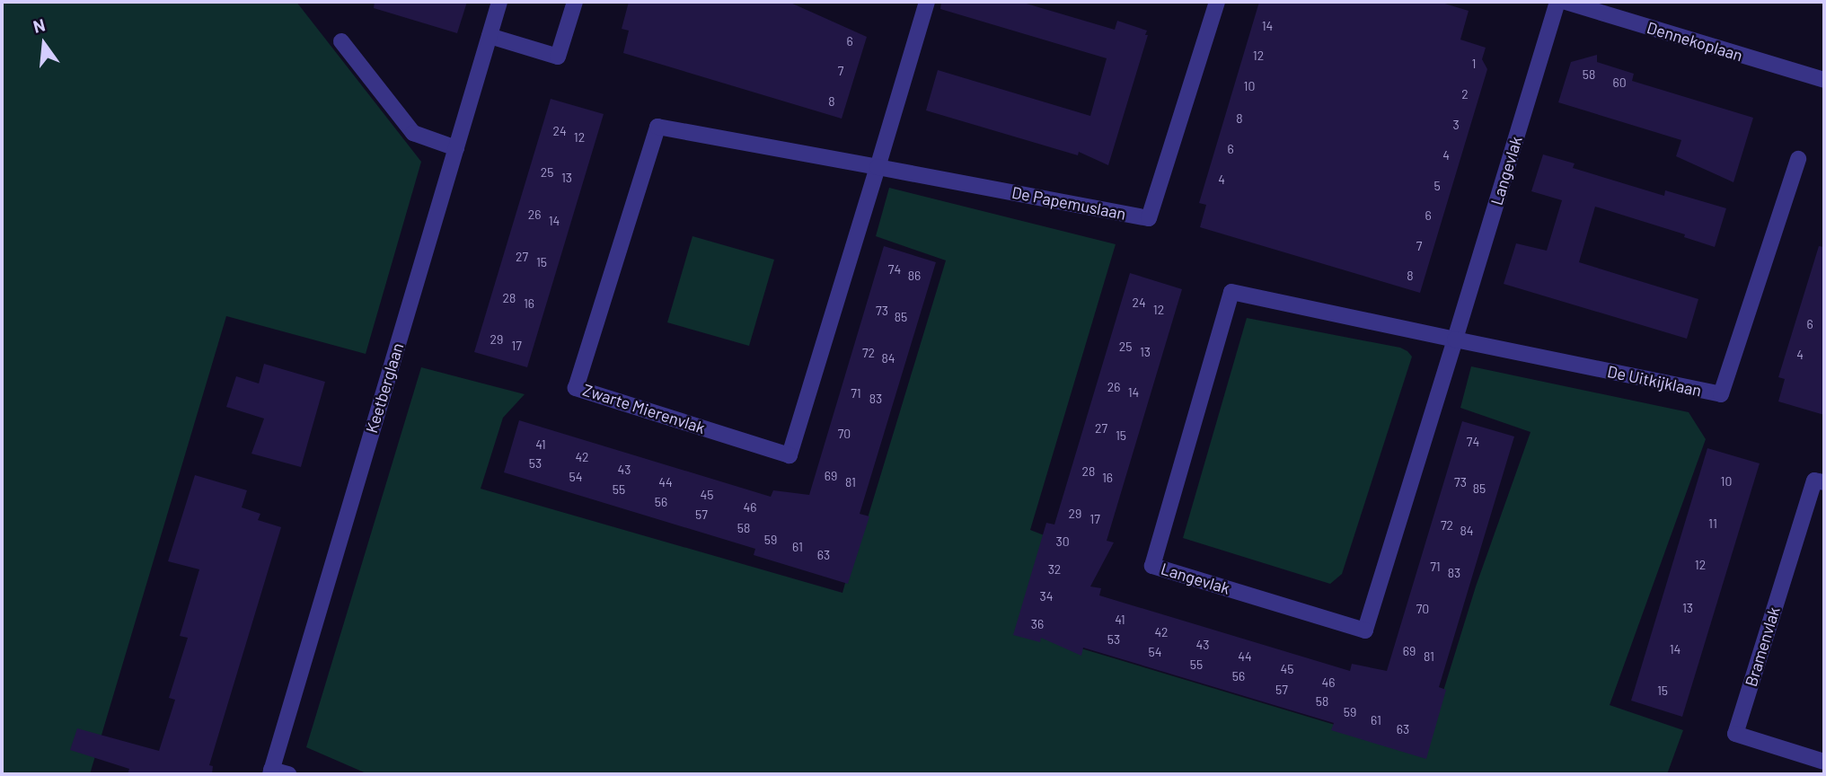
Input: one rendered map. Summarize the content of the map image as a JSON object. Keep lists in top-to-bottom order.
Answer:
{
  "streets": {
    "street": [
      "Dennekoplaan",
      "Langevlak",
      "De Papemuslaan",
      "De Uitkijklaan",
      "Keetberglaan",
      "Zwarte Mierenvlak",
      "Bramenvlak"
    ]
  },
  "crossings": [
    ["Langevlak", "De Uitkijklaan"],
    ["De Papemuslaan", "Zwarte Mierenvlak"]
  ],
  "house_numbers": [
    "14",
    "6",
    "12",
    "1",
    "7",
    "58",
    "60",
    "10",
    "2",
    "8",
    "8",
    "3",
    "24",
    "12",
    "6",
    "4",
    "25",
    "13",
    "4",
    "5",
    "26",
    "6",
    "14",
    "7",
    "27",
    "15",
    "74",
    "86",
    "8",
    "28",
    "24",
    "16",
    "12",
    "73",
    "85",
    "6",
    "29",
    "17",
    "25",
    "13",
    "72",
    "4",
    "84",
    "26",
    "14",
    "71",
    "83",
    "27",
    "70",
    "15",
    "74",
    "41",
    "42",
    "53",
    "43",
    "28",
    "69",
    "54",
    "16",
    "10",
    "44",
    "81",
    "73",
    "85",
    "55",
    "45",
    "56",
    "46",
    "29",
    "57",
    "17",
    "11",
    "72",
    "58",
    "84",
    "59",
    "30",
    "61",
    "63",
    "12",
    "71",
    "32",
    "83",
    "34",
    "13",
    "70",
    "41",
    "36",
    "42",
    "53",
    "43",
    "14",
    "69",
    "54",
    "44",
    "81",
    "55",
    "45",
    "56",
    "46",
    "57",
    "15",
    "58",
    "59",
    "61",
    "63"
  ],
  "north": "top"
}
